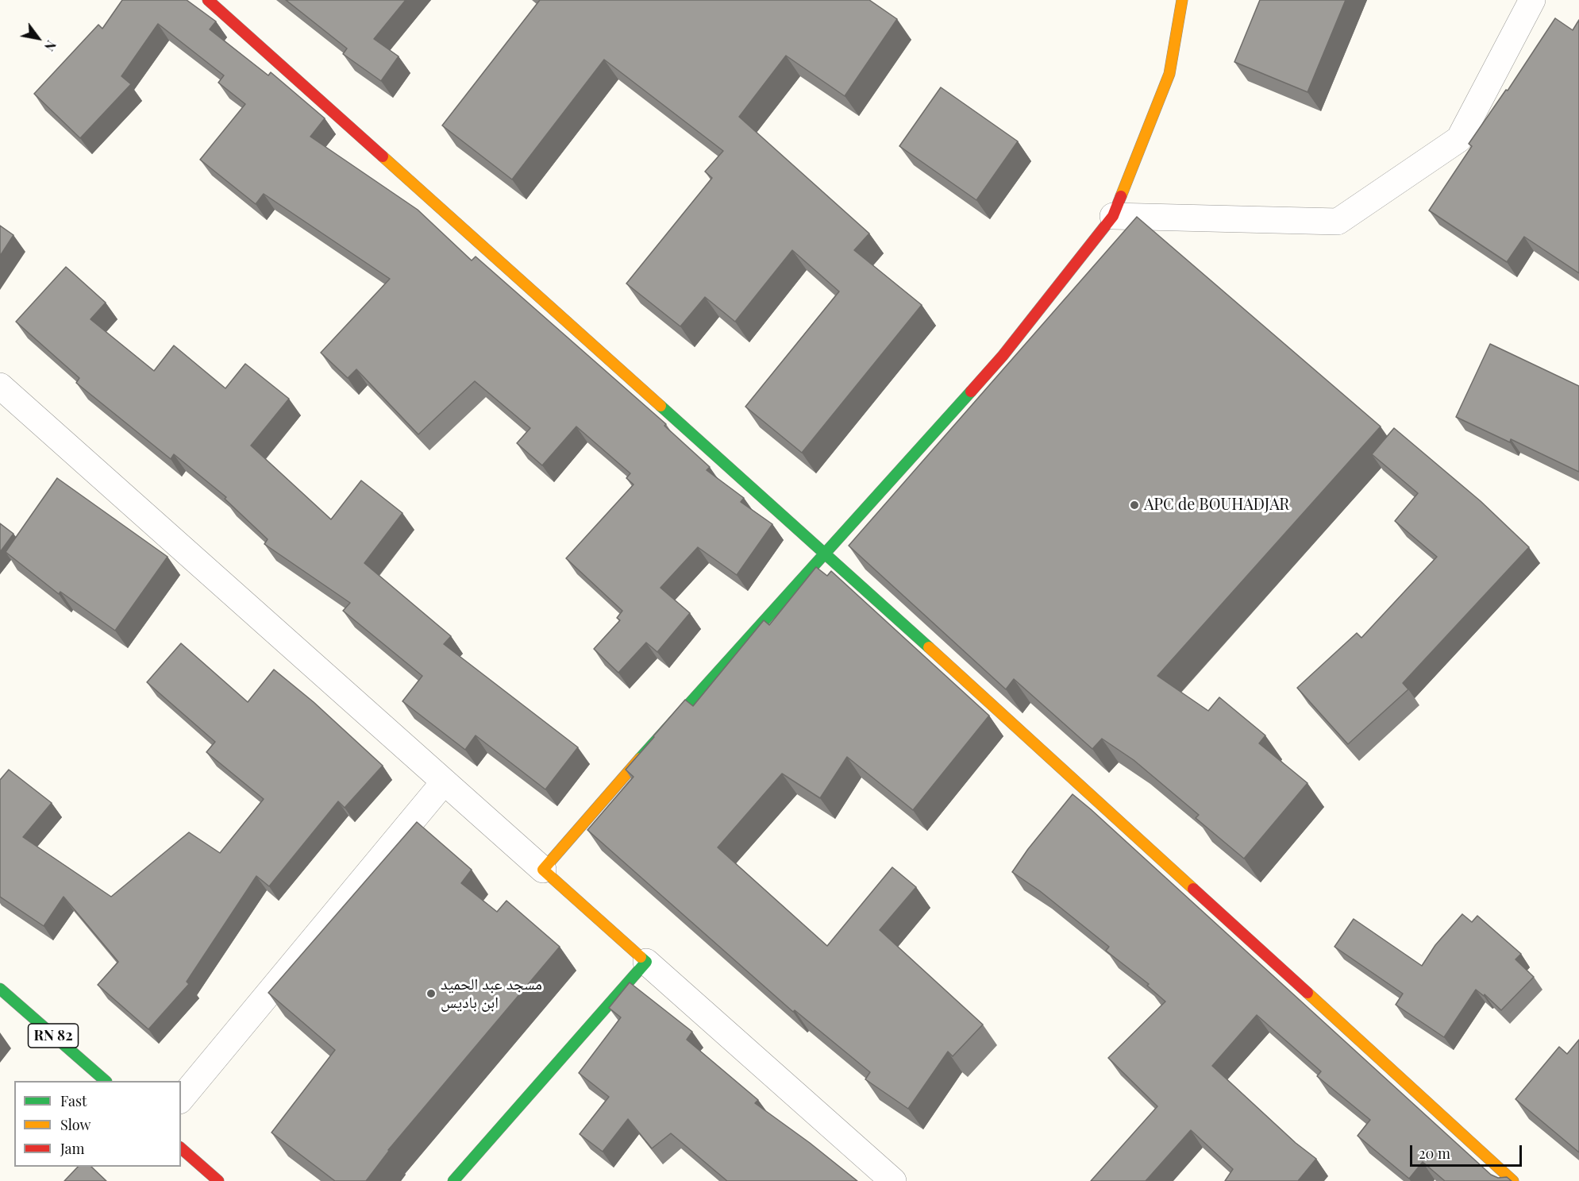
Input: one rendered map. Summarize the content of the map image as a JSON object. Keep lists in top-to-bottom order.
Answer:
{
  "streets": {
    "street": ["RN 82"]
  },
  "places": ["APC de BOUHADJAR", "مسجد عبد الحميد ابن باديس"],
  "legend": ["Fast", "Slow", "Jam"],
  "scale_bar": "20 m",
  "north": "bottom right"
}
